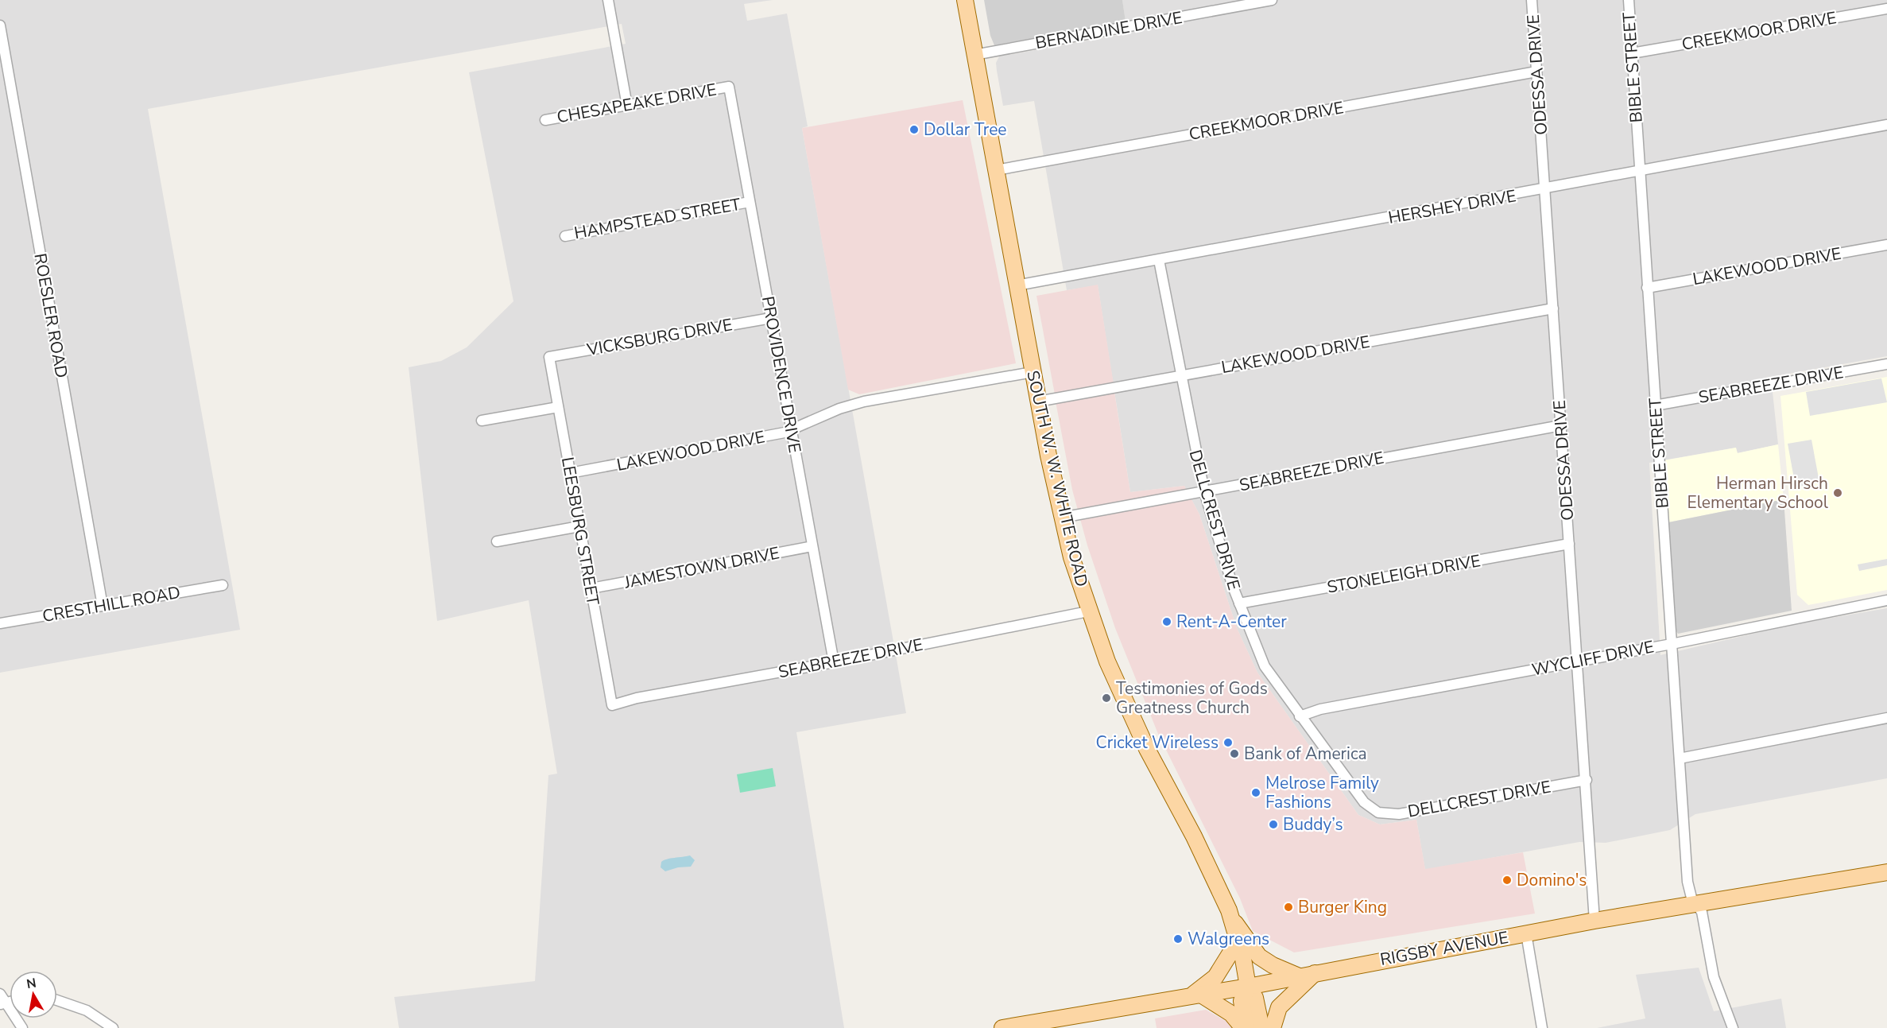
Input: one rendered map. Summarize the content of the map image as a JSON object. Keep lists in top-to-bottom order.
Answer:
{
  "streets": {
    "main road": ["SOUTH W. W. WHITE ROAD", "RIGSBY AVENUE"],
    "street": [
      "BERNADINE DRIVE",
      "CREEKMOOR DRIVE",
      "BIBLE STREET",
      "ODESSA DRIVE",
      "CHESAPEAKE DRIVE",
      "HERSHEY DRIVE",
      "HAMPSTEAD STREET",
      "LAKEWOOD DRIVE",
      "ROESLER ROAD",
      "VICKSBURG DRIVE",
      "PROVIDENCE DRIVE",
      "SEABREEZE DRIVE",
      "DELLCREST DRIVE",
      "LEESBURG STREET",
      "JAMESTOWN DRIVE",
      "STONELEIGH DRIVE",
      "CRESTHILL ROAD",
      "WYCLIFF DRIVE"
    ]
  },
  "crossings": [
    ["BERNADINE DRIVE", "SOUTH W. W. WHITE ROAD"],
    ["CREEKMOOR DRIVE", "BIBLE STREET"],
    ["CREEKMOOR DRIVE", "ODESSA DRIVE"],
    ["CREEKMOOR DRIVE", "SOUTH W. W. WHITE ROAD"],
    ["BIBLE STREET", "HERSHEY DRIVE"],
    ["BIBLE STREET", "LAKEWOOD DRIVE"],
    ["BIBLE STREET", "SEABREEZE DRIVE"],
    ["BIBLE STREET", "WYCLIFF DRIVE"],
    ["BIBLE STREET", "RIGSBY AVENUE"],
    ["ODESSA DRIVE", "HERSHEY DRIVE"],
    ["ODESSA DRIVE", "LAKEWOOD DRIVE"],
    ["ODESSA DRIVE", "SEABREEZE DRIVE"],
    ["ODESSA DRIVE", "DELLCREST DRIVE"],
    ["ODESSA DRIVE", "STONELEIGH DRIVE"],
    ["ODESSA DRIVE", "WYCLIFF DRIVE"],
    ["ODESSA DRIVE", "RIGSBY AVENUE"],
    ["CHESAPEAKE DRIVE", "PROVIDENCE DRIVE"],
    ["HERSHEY DRIVE", "SOUTH W. W. WHITE ROAD"],
    ["HERSHEY DRIVE", "DELLCREST DRIVE"],
    ["HAMPSTEAD STREET", "PROVIDENCE DRIVE"],
    ["LAKEWOOD DRIVE", "PROVIDENCE DRIVE"],
    ["LAKEWOOD DRIVE", "SOUTH W. W. WHITE ROAD"],
    ["LAKEWOOD DRIVE", "DELLCREST DRIVE"],
    ["LAKEWOOD DRIVE", "LEESBURG STREET"],
    ["ROESLER ROAD", "CRESTHILL ROAD"],
    ["VICKSBURG DRIVE", "PROVIDENCE DRIVE"],
    ["VICKSBURG DRIVE", "LEESBURG STREET"],
    ["PROVIDENCE DRIVE", "SEABREEZE DRIVE"],
    ["PROVIDENCE DRIVE", "JAMESTOWN DRIVE"],
    ["SEABREEZE DRIVE", "SOUTH W. W. WHITE ROAD"],
    ["SEABREEZE DRIVE", "DELLCREST DRIVE"],
    ["SEABREEZE DRIVE", "LEESBURG STREET"],
    ["SOUTH W. W. WHITE ROAD", "RIGSBY AVENUE"],
    ["DELLCREST DRIVE", "STONELEIGH DRIVE"],
    ["DELLCREST DRIVE", "WYCLIFF DRIVE"],
    ["LEESBURG STREET", "JAMESTOWN DRIVE"]
  ],
  "places": [
    "Dollar Tree",
    "Herman Hirsch Elementary School",
    "Rent-A-Center",
    "Testimonies of Gods Greatness Church",
    "Cricket Wireless",
    "Bank of America",
    "Melrose Family Fashions",
    "Buddy’s",
    "Domino's",
    "Burger King",
    "Walgreens"
  ],
  "north": "top"
}
